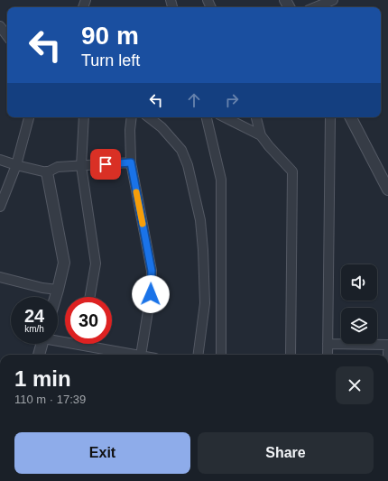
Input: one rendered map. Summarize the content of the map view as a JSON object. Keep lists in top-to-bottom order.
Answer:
{
  "page": {
    "turn": ["90 m", "Turn left"],
    "speed": "24 km/h",
    "limit": "30",
    "heading": ["1 min", "110 m · 17:39"],
    "buttons": ["Exit", "Share"]
  }
}
